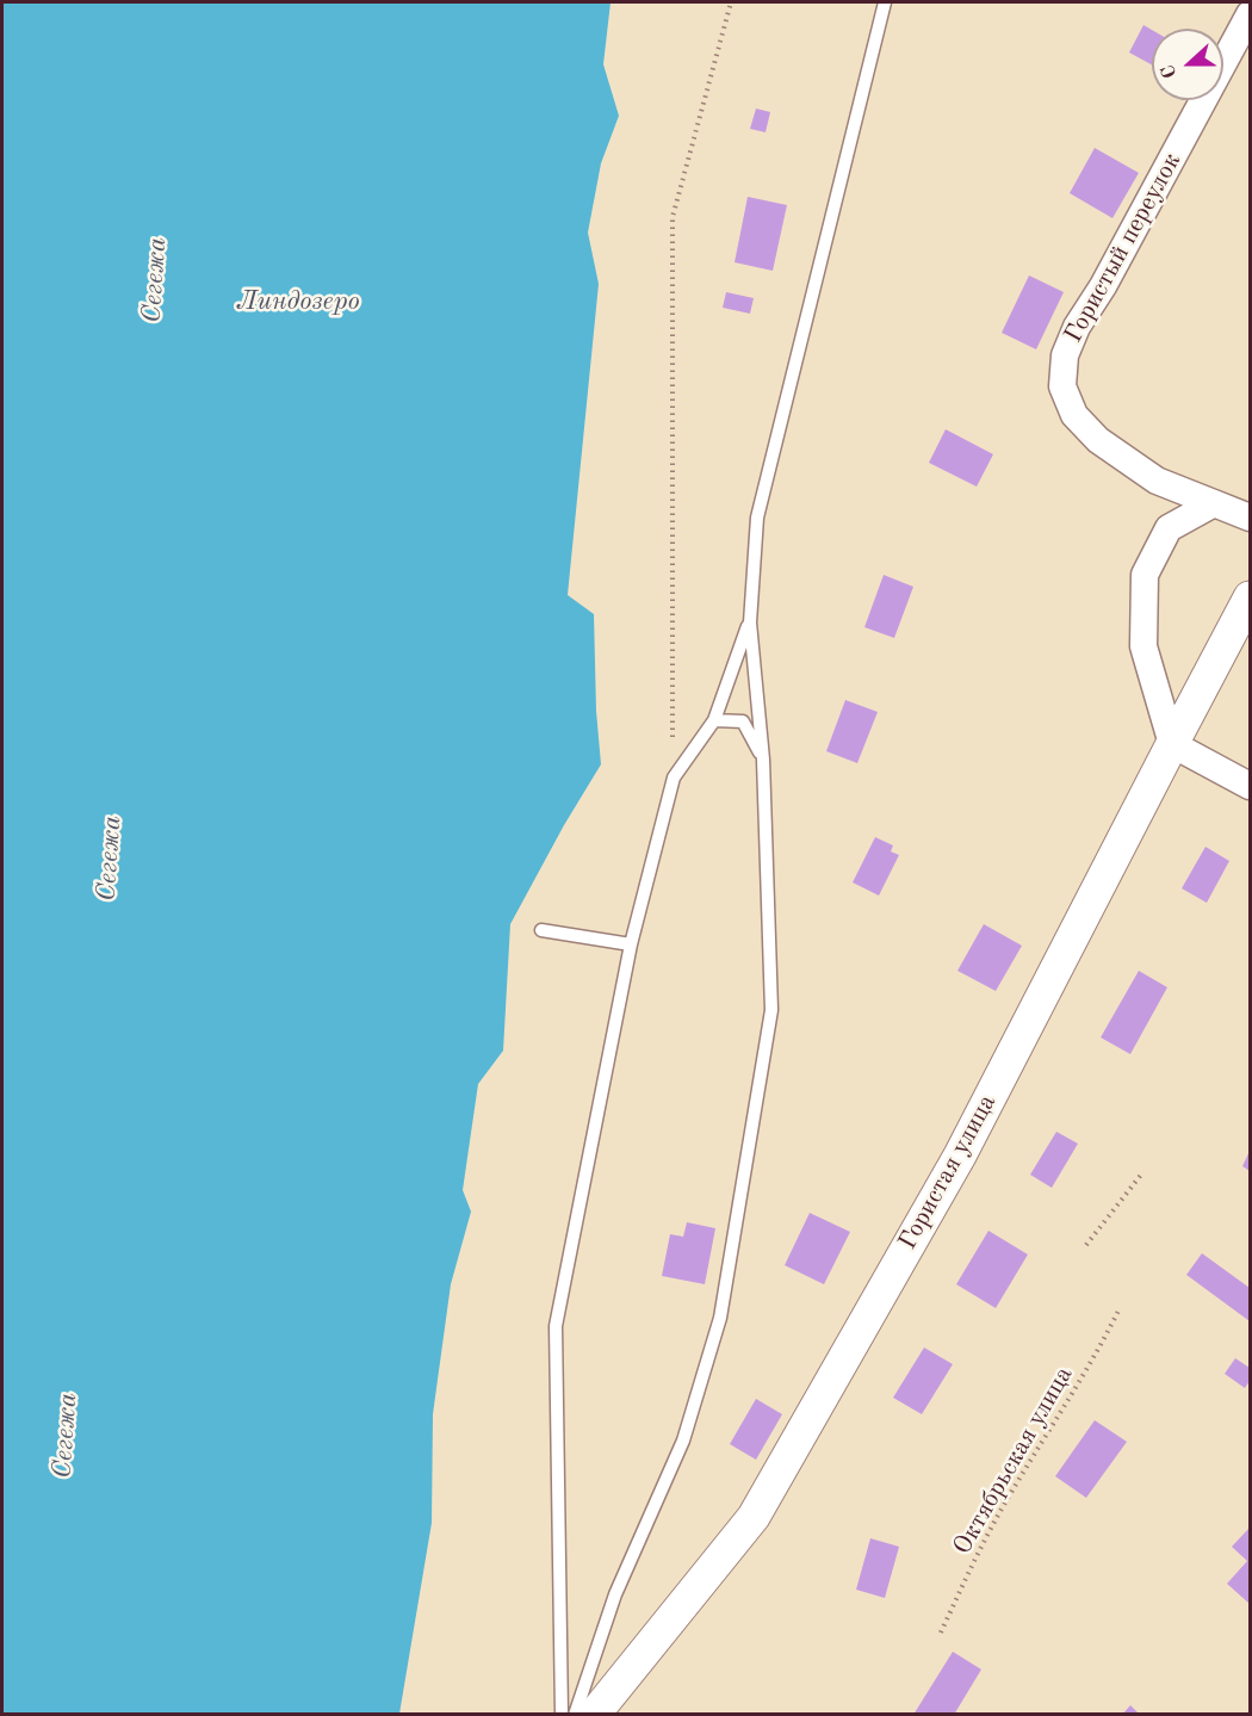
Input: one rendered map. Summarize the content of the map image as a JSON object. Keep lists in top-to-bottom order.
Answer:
{
  "streets": {
    "street": ["Гористый переулок", "Гористая улица"],
    "path": ["Октябрьская улица"]
  },
  "water": ["Сегежа", "Линдозеро"],
  "north": "left"
}
